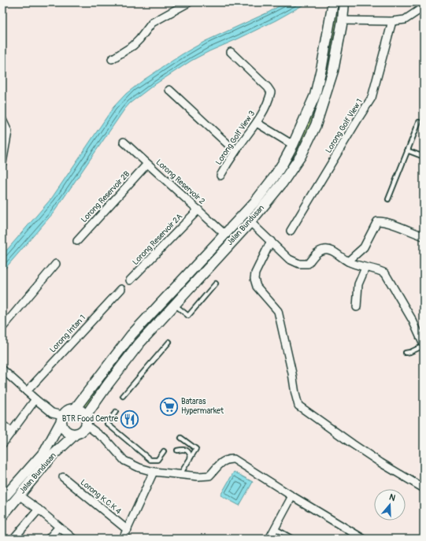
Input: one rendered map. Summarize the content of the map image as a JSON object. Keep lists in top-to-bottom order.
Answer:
{
  "streets": {
    "main road": ["Jalan Bundusan"],
    "street": [
      "Lorong Golf View 1",
      "Lorong Golf View 3",
      "Lorong Reservoir 2",
      "Lorong Reservoir 2B",
      "Lorong Reservoir 2A",
      "Lorong Intan 1",
      "Lorong K.C.K 4"
    ]
  },
  "crossings": [
    ["Lorong Reservoir 2", "Lorong Reservoir 2B"],
    ["Lorong Reservoir 2", "Jalan Bundusan"],
    ["Lorong Reservoir 2", "Lorong Reservoir 2A"]
  ],
  "places": {
    "supermarket": ["Bataras Hypermarket"],
    "restaurant": ["BTR Food Centre"]
  },
  "north": "top"
}
